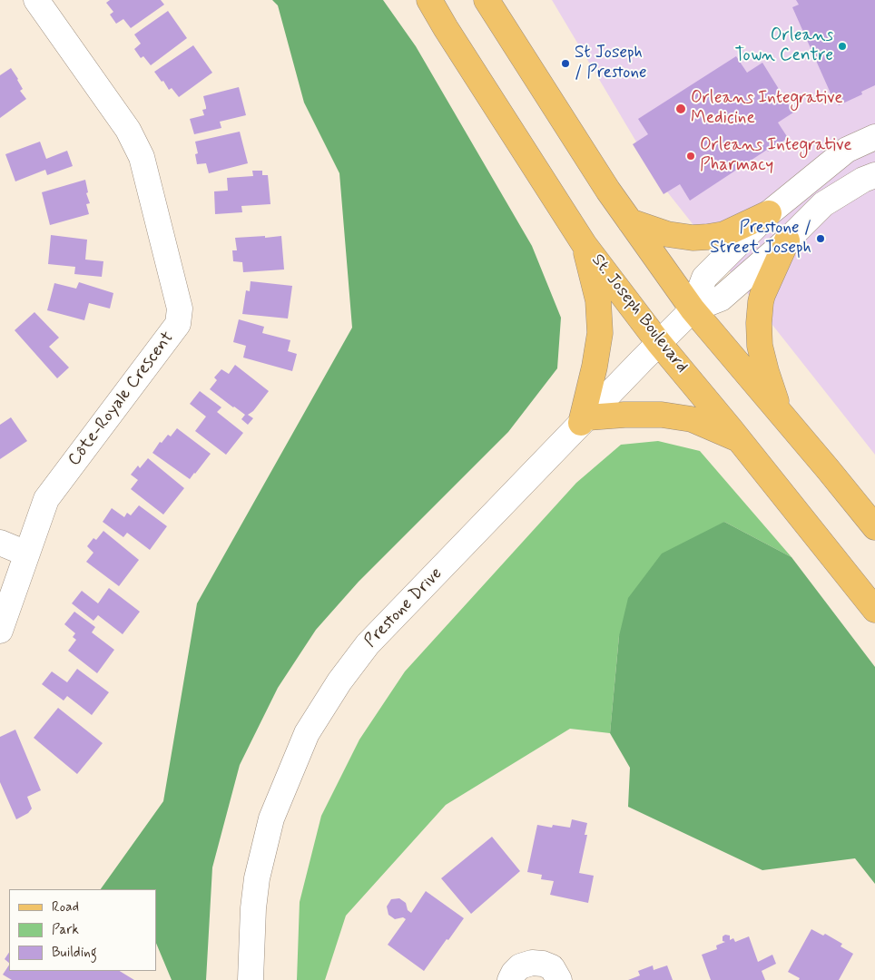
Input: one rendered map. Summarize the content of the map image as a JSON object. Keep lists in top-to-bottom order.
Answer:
{
  "streets": {
    "main road": ["St. Joseph Boulevard"],
    "street": ["Côte-Royale Crescent", "Prestone Drive"]
  },
  "crossings": [
    ["St. Joseph Boulevard", "Prestone Drive"]
  ],
  "places": [
    "Orleans Town Centre",
    "St Joseph / Prestone",
    "Orleans Integrative Medicine",
    "Orleans Integrative Pharmacy",
    "Prestone / Street Joseph"
  ],
  "legend": ["Road", "Park", "Building"]
}
